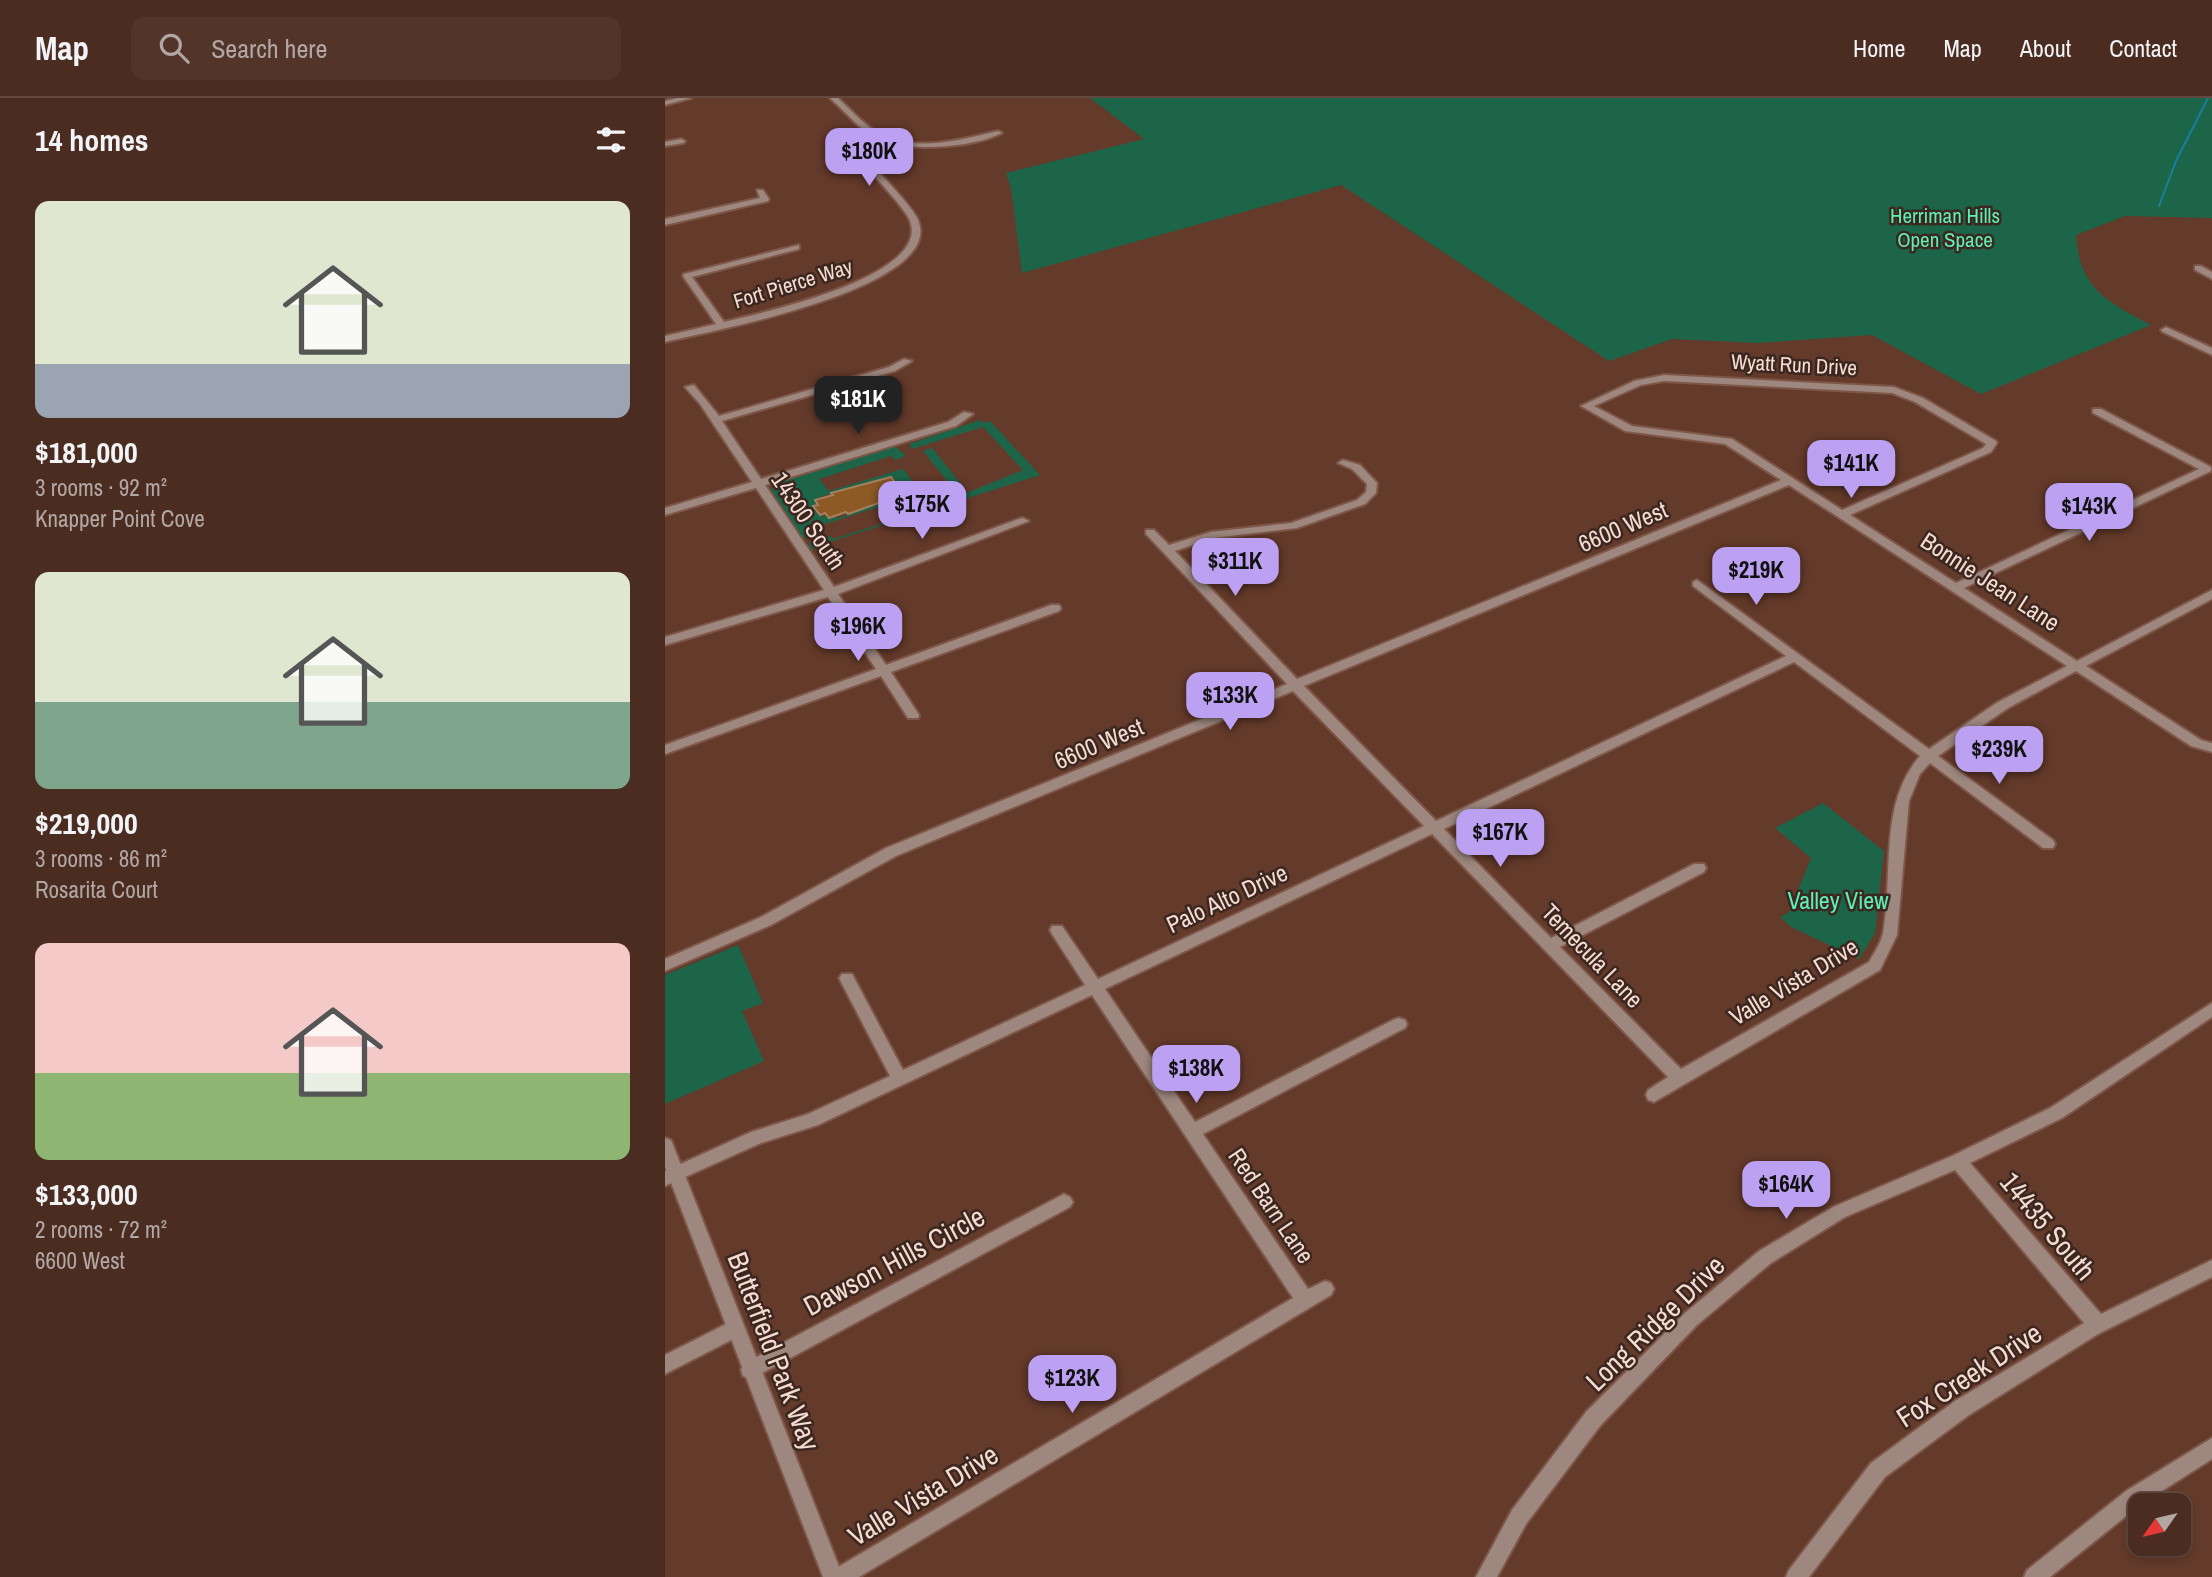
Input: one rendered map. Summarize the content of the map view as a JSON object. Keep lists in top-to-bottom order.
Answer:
{
  "streets": {
    "street": [
      "Fort Pierce Way",
      "Wyatt Run Drive",
      "14300 South",
      "6600 West",
      "Bonnie Jean Lane",
      "Palo Alto Drive",
      "Temecula Lane",
      "Valle Vista Drive",
      "Red Barn Lane",
      "14435 South",
      "Dawson Hills Circle",
      "Long Ridge Drive",
      "Butterfield Park Way",
      "Fox Creek Drive"
    ]
  },
  "crossings": [
    ["Wyatt Run Drive", "Bonnie Jean Lane"],
    ["6600 West", "Bonnie Jean Lane"],
    ["6600 West", "Temecula Lane"],
    ["Bonnie Jean Lane", "Valle Vista Drive"],
    ["Palo Alto Drive", "Temecula Lane"],
    ["Palo Alto Drive", "Red Barn Lane"],
    ["Palo Alto Drive", "Butterfield Park Way"],
    ["Temecula Lane", "Valle Vista Drive"],
    ["Valle Vista Drive", "Red Barn Lane"],
    ["14435 South", "Long Ridge Drive"],
    ["14435 South", "Fox Creek Drive"],
    ["Dawson Hills Circle", "Butterfield Park Way"]
  ],
  "parks": ["Herriman Hills Open Space", "Valley View"],
  "north": "bottom left",
  "page": {
    "header": "Map",
    "search": "Search here",
    "nav": [
      "Home",
      "Map",
      "About",
      "Contact"
    ],
    "heading": "14 homes",
    "price": [
      "$180K",
      "$181K",
      "$141K",
      "$175K",
      "$143K",
      "$311K",
      "$219K",
      "$196K",
      "$133K",
      "$239K",
      "$167K",
      "$138K",
      "$164K",
      "$123K"
    ],
    "list": [
      {
        "name": "$181,000",
        "note": "3 rooms · 92 m² · Knapper Point Cove"
      },
      {
        "name": "$219,000",
        "note": "3 rooms · 86 m² · Rosarita Court"
      },
      {
        "name": "$133,000",
        "note": "2 rooms · 72 m² · 6600 West"
      }
    ]
  }
}
